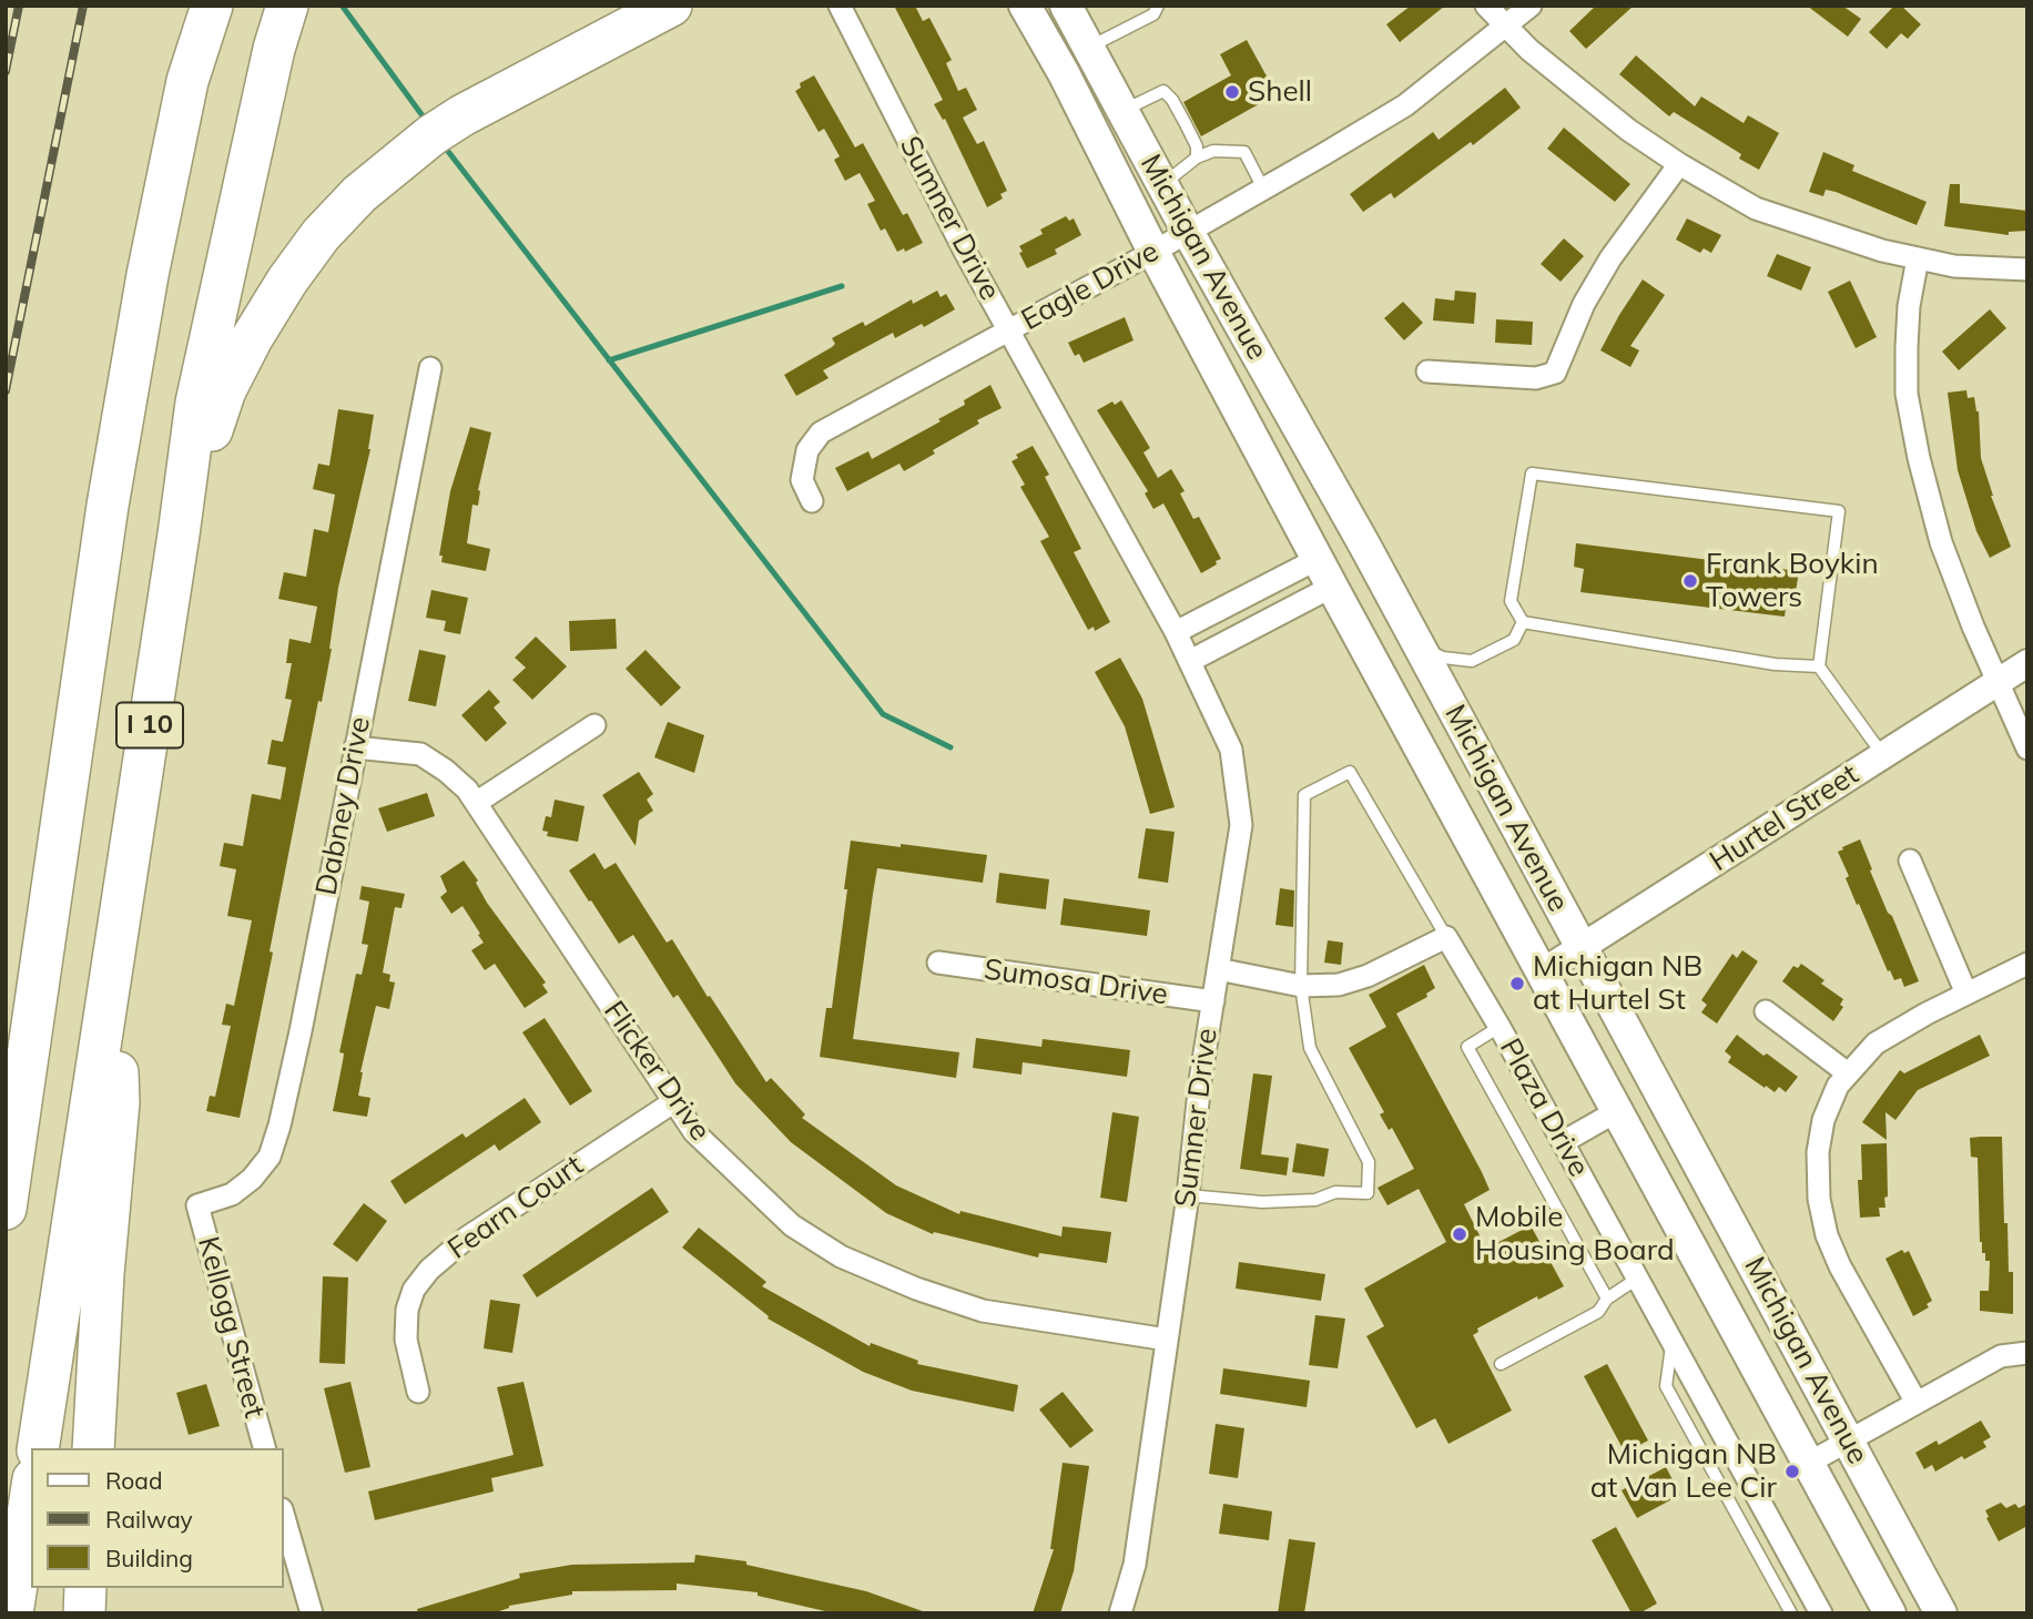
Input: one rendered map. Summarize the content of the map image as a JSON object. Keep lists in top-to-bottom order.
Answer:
{
  "streets": {
    "highway": ["I 10"],
    "main road": ["Michigan Avenue"],
    "street": [
      "Sumner Drive",
      "Eagle Drive",
      "Dabney Drive",
      "Hurtel Street",
      "Sumosa Drive",
      "Flicker Drive",
      "Plaza Drive",
      "Fearn Court",
      "Kellogg Street"
    ]
  },
  "crossings": [
    ["Sumner Drive", "Eagle Drive"],
    ["Sumner Drive", "Sumosa Drive"],
    ["Sumner Drive", "Flicker Drive"],
    ["Michigan Avenue", "Eagle Drive"],
    ["Michigan Avenue", "Hurtel Street"],
    ["Dabney Drive", "Flicker Drive"],
    ["Dabney Drive", "Kellogg Street"],
    ["Flicker Drive", "Fearn Court"]
  ],
  "places": [
    "Shell",
    "Frank Boykin Towers",
    "Michigan NB at Hurtel St",
    "Mobile Housing Board",
    "Michigan NB at Van Lee Cir"
  ],
  "legend": ["Road", "Railway", "Building"]
}
